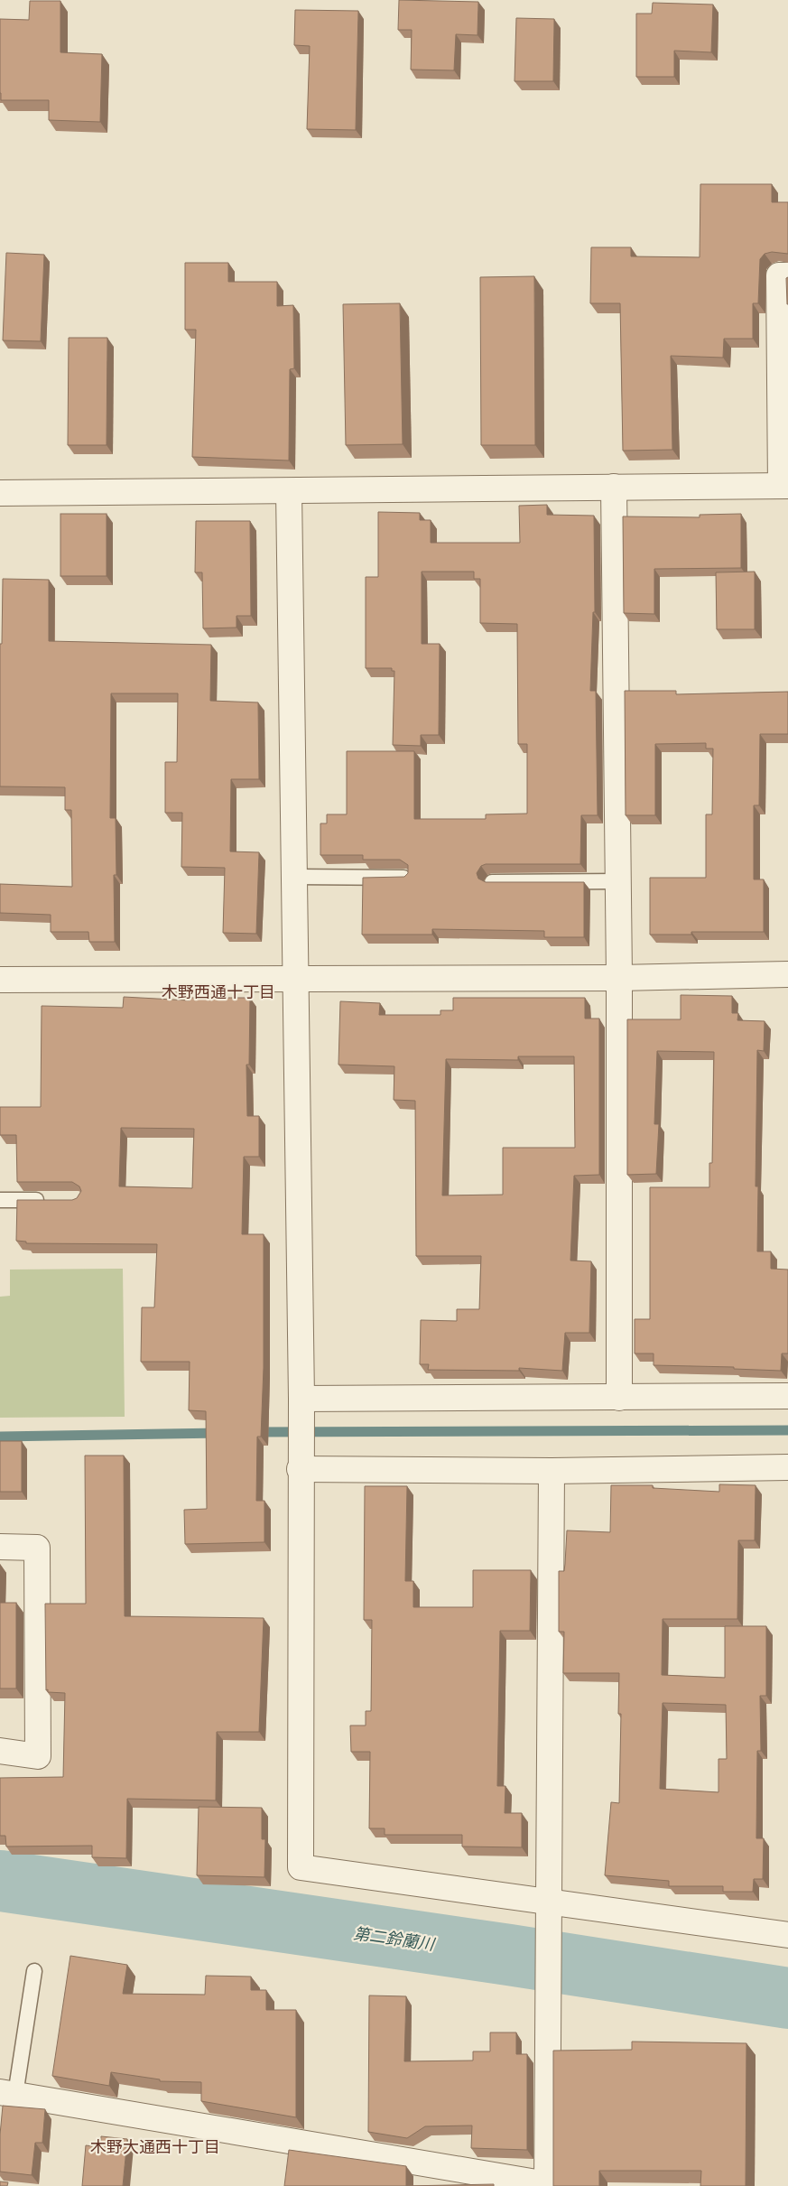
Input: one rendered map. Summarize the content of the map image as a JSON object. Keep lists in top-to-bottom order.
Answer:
{
  "districts": ["木野西通十丁目", "木野大通西十丁目"],
  "water": ["第二鈴蘭川"]
}
